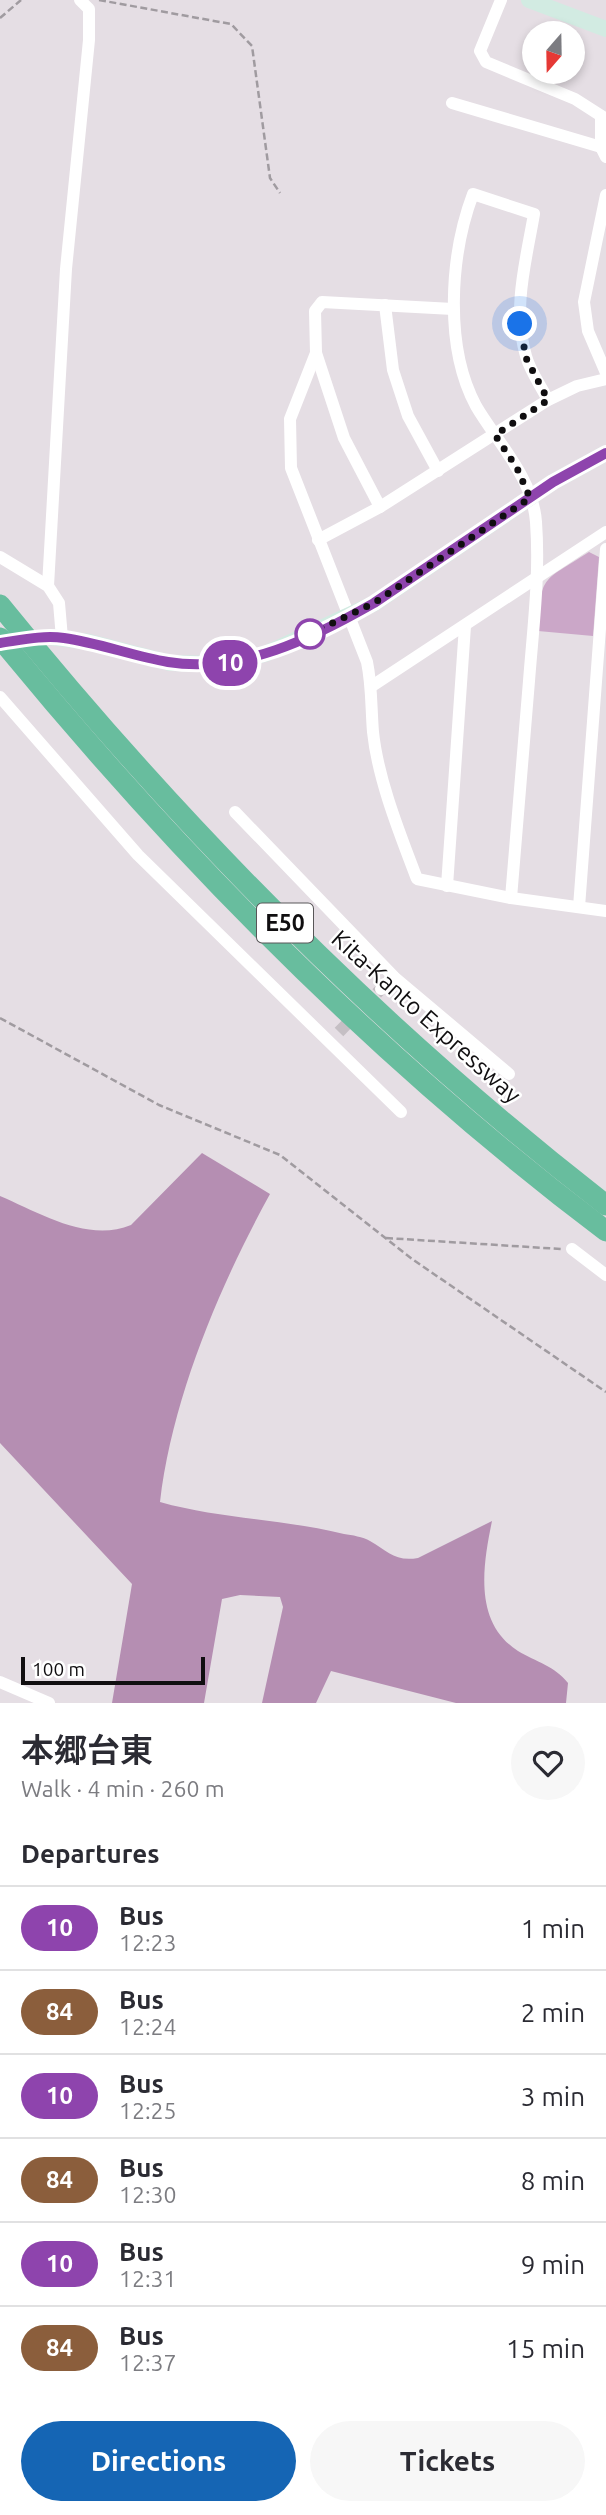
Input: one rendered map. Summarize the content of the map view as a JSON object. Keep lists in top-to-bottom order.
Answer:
{
  "streets": {
    "highway": ["E50", "Kita-Kanto Expressway"]
  },
  "lines": ["bus line 10"],
  "scale_bar": "100 m",
  "north": "bottom",
  "page": {
    "on_map": "10",
    "scale": "100 m",
    "heading": [
      ["本郷台東", "Walk · 4 min · 260 m"],
      "Departures"
    ],
    "list": [
      {
        "mark": "10",
        "name": "Bus",
        "note": "12:23",
        "value": "1 min"
      },
      {
        "mark": "84",
        "name": "Bus",
        "note": "12:24",
        "value": "2 min"
      },
      {
        "mark": "10",
        "name": "Bus",
        "note": "12:25",
        "value": "3 min"
      },
      {
        "mark": "84",
        "name": "Bus",
        "note": "12:30",
        "value": "8 min"
      },
      {
        "mark": "10",
        "name": "Bus",
        "note": "12:31",
        "value": "9 min"
      },
      {
        "mark": "84",
        "name": "Bus",
        "note": "12:37",
        "value": "15 min"
      }
    ],
    "buttons": ["Directions", "Tickets"]
  }
}
